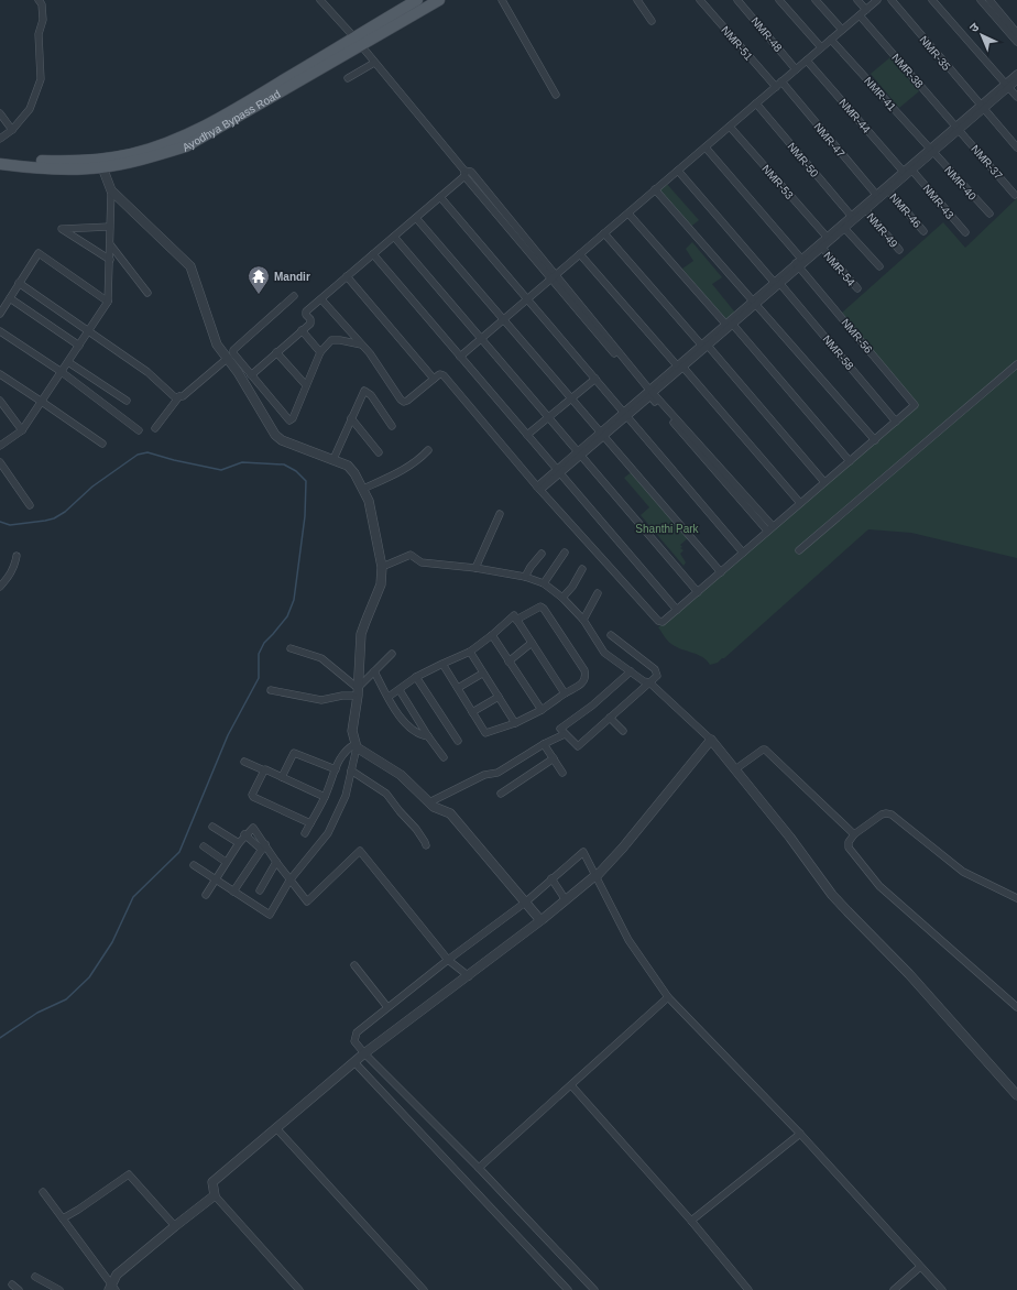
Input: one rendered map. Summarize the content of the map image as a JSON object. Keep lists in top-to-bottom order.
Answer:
{
  "streets": {
    "main road": ["Ayodhya Bypass Road"],
    "street": [
      "NMR-48",
      "NMR-51",
      "NMR-35",
      "NMR-38",
      "NMR-41",
      "NMR-44",
      "NMR-47",
      "NMR-50",
      "NMR-37",
      "NMR-53",
      "NMR-40",
      "NMR-43",
      "NMR-46",
      "NMR-49",
      "NMR-54",
      "NMR-56",
      "NMR-58"
    ]
  },
  "crossings": [
    ["NMR-51", "NMR-47"],
    ["NMR-38", "NMR-37"],
    ["NMR-41", "NMR-40"],
    ["NMR-56", "NMR-58"]
  ],
  "parks": ["Shanthi Park"],
  "places": {
    "temple": ["Mandir"]
  },
  "north": "top left"
}
